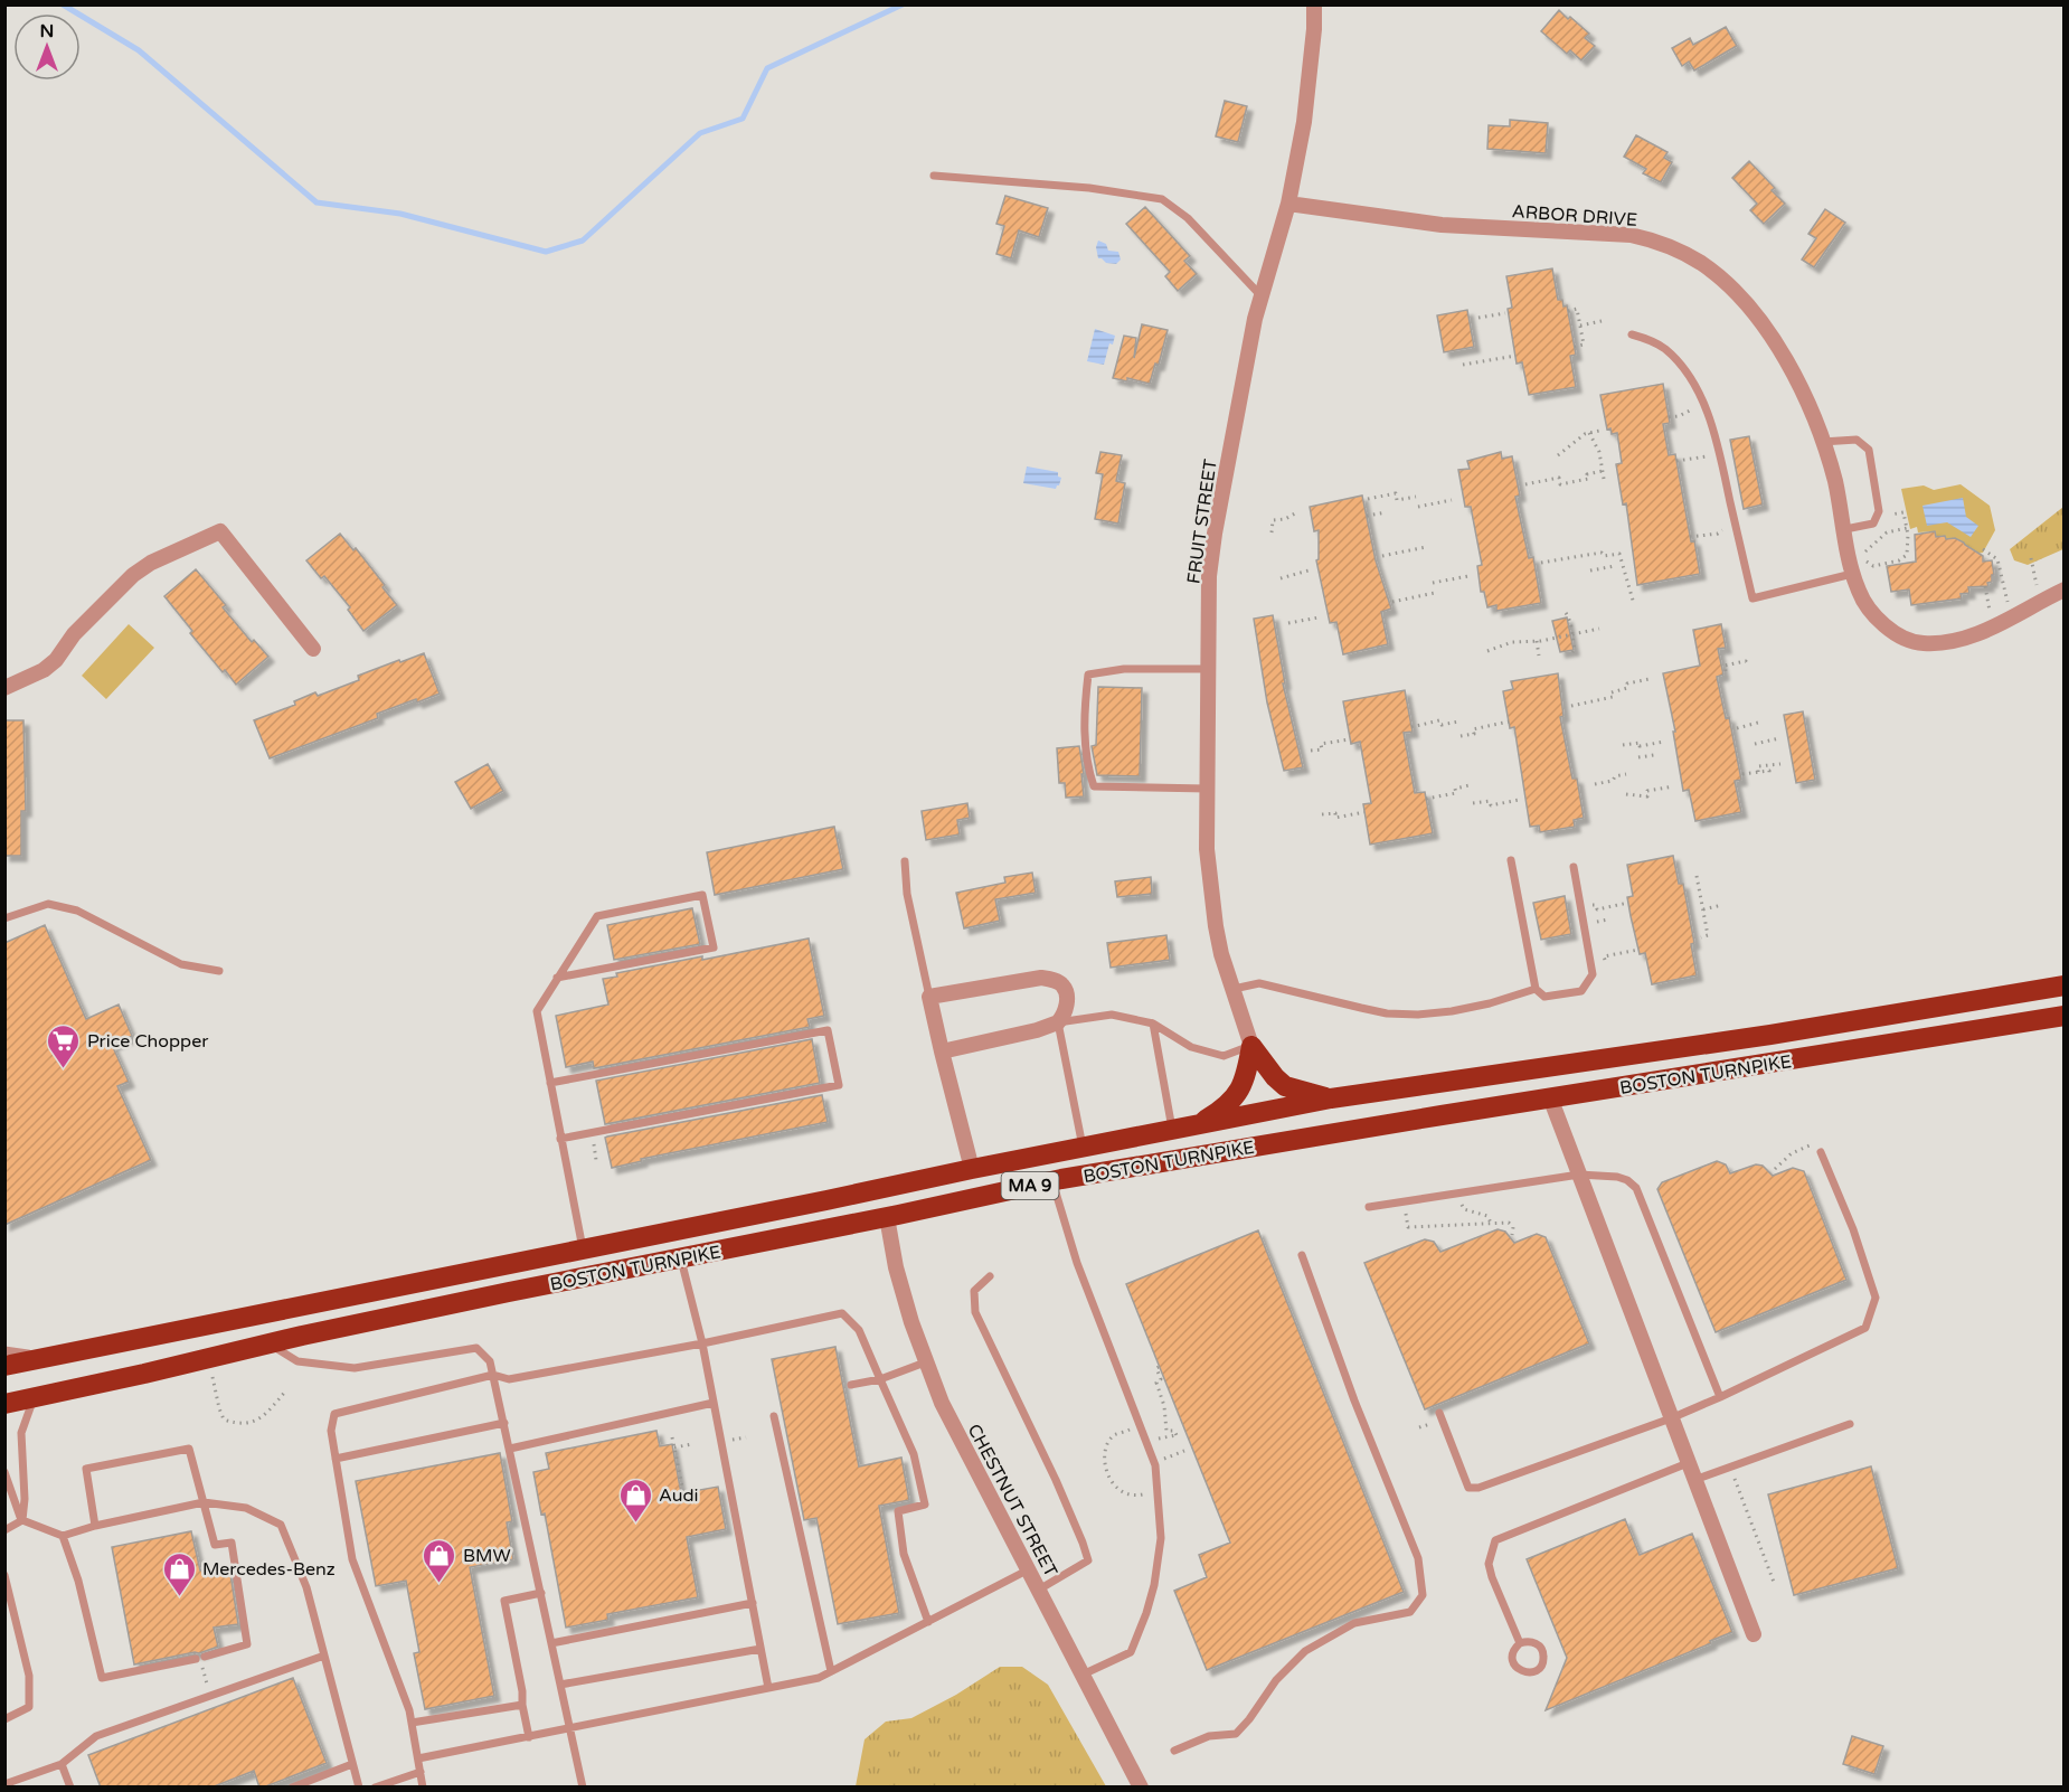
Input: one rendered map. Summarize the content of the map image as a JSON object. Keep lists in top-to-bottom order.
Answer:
{
  "streets": {
    "highway": ["BOSTON TURNPIKE", "MA 9"],
    "street": ["ARBOR DRIVE", "FRUIT STREET", "CHESTNUT STREET"]
  },
  "crossings": [
    ["ARBOR DRIVE", "FRUIT STREET"],
    ["BOSTON TURNPIKE", "CHESTNUT STREET"]
  ],
  "places": {
    "supermarket": ["Price Chopper"],
    "shop": ["Audi", "BMW", "Mercedes-Benz"]
  },
  "north": "top"
}
